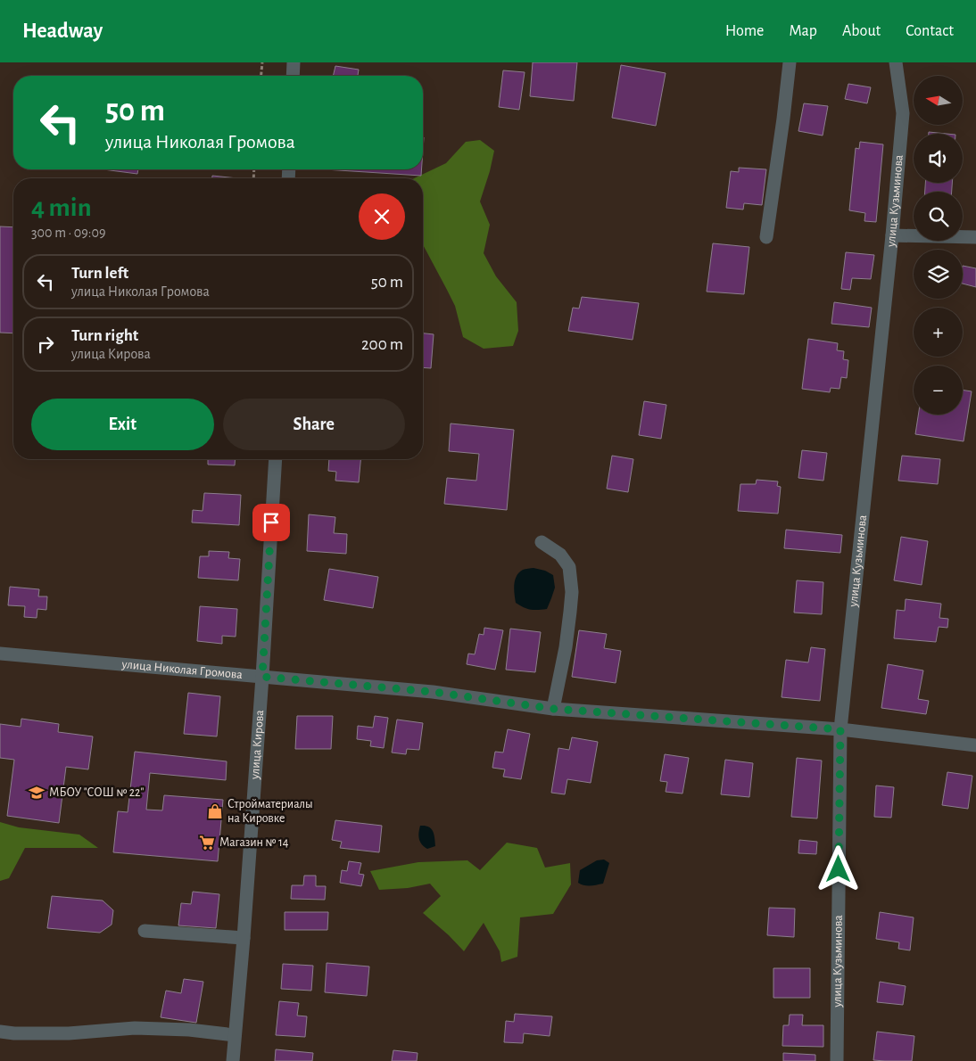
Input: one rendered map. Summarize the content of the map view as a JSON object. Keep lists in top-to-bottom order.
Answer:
{
  "streets": {
    "street": ["улица Кузьминова", "улица Николая Громова", "улица Кирова"]
  },
  "crossings": [
    ["улица Кузьминова", "улица Николая Громова"],
    ["улица Николая Громова", "улица Кирова"]
  ],
  "places": {
    "school or university": ["МБОУ \"СОШ № 22\""],
    "shop": ["Стройматериалы на Кировке"],
    "supermarket": ["Магазин № 14"]
  },
  "north": "left",
  "page": {
    "header": "Headway",
    "nav": [
      "Home",
      "Map",
      "About",
      "Contact"
    ],
    "map_buttons": ["+", "−"],
    "turn": ["50 m", "улица Николая Громова"],
    "heading": ["4 min", "300 m · 09:09"],
    "list": [
      {
        "name": "Turn left",
        "note": "улица Николая Громова",
        "value": "50 m"
      },
      {
        "name": "Turn right",
        "note": "улица Кирова",
        "value": "200 m"
      }
    ],
    "buttons": ["Exit", "Share"]
  }
}
